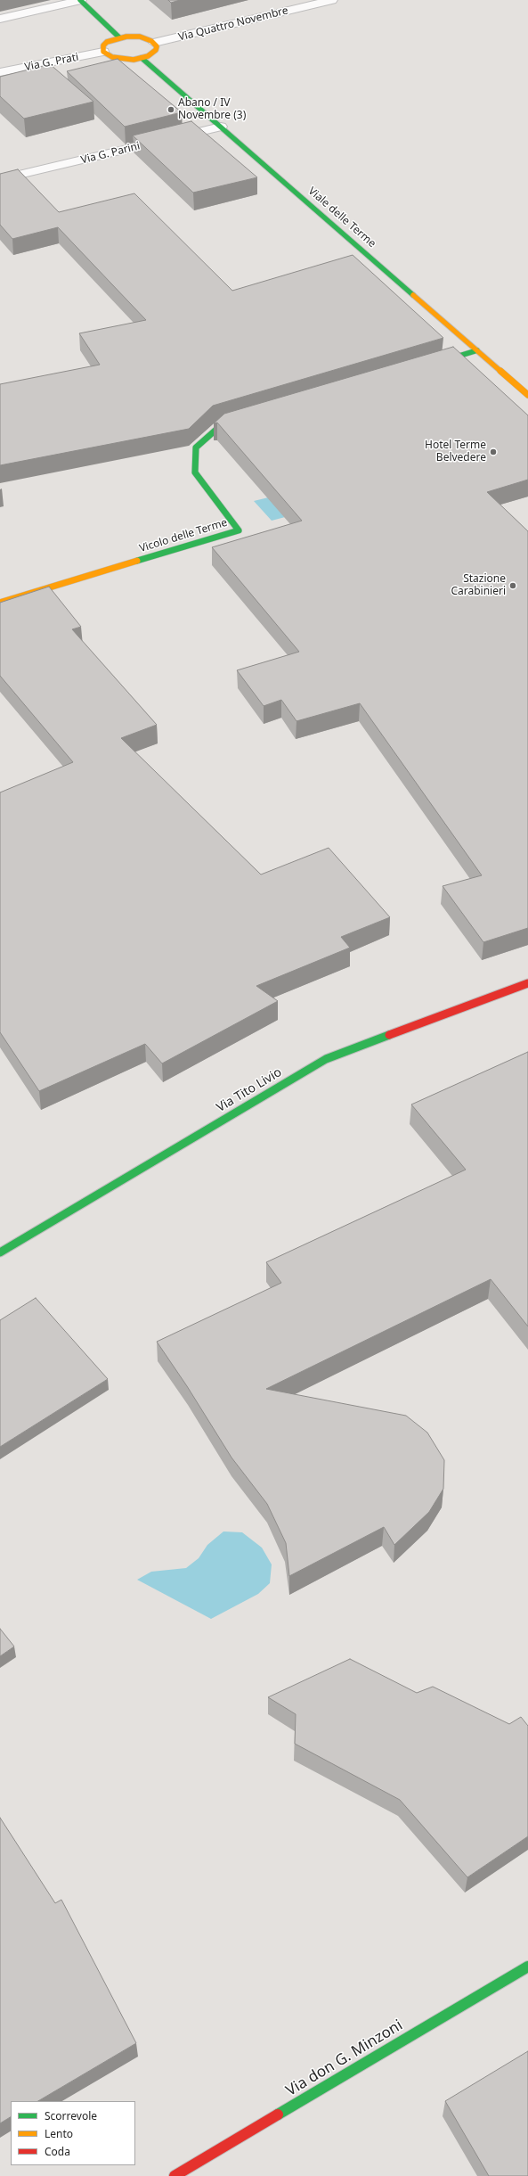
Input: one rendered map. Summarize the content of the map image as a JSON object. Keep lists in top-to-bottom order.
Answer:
{
  "streets": {
    "street": [
      "Via Quattro Novembre",
      "Via G. Prati",
      "Via G. Parini",
      "Viale delle Terme",
      "Vicolo delle Terme",
      "Via Tito Livio",
      "Via don G. Minzoni"
    ]
  },
  "crossings": [
    ["Via G. Parini", "Viale delle Terme"]
  ],
  "places": ["Abano / IV Novembre (3)", "Hotel Terme Belvedere", "Stazione Carabinieri"],
  "legend": ["Scorrevole", "Lento", "Coda"]
}
